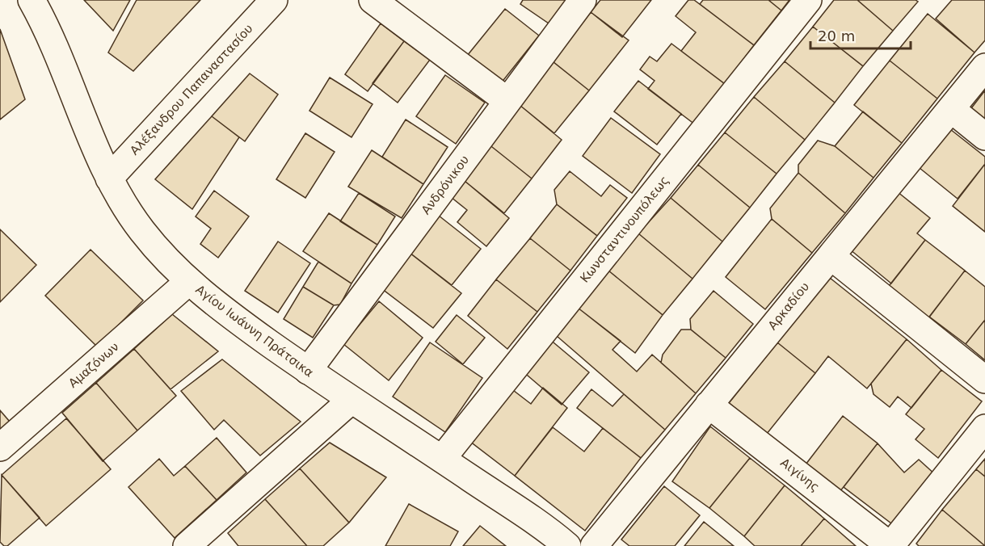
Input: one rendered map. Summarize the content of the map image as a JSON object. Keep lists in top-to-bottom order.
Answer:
{
  "streets": {
    "street": [
      "Αλέξανδρου Παπαναστασίου",
      "Ανδρόνικου",
      "Κωνσταντινουπόλεως",
      "Αρκαδίου",
      "Αγίου Ιωάννη Πράτσικα",
      "Αμαζόνων",
      "Αιγίνης"
    ]
  },
  "crossings": [
    ["Αλέξανδρου Παπαναστασίου", "Αγίου Ιωάννη Πράτσικα"],
    ["Ανδρόνικου", "Αγίου Ιωάννη Πράτσικα"],
    ["Κωνσταντινουπόλεως", "Αγίου Ιωάννη Πράτσικα"],
    ["Αρκαδίου", "Αιγίνης"],
    ["Αγίου Ιωάννη Πράτσικα", "Αμαζόνων"]
  ],
  "scale_bar": "20 m"
}
